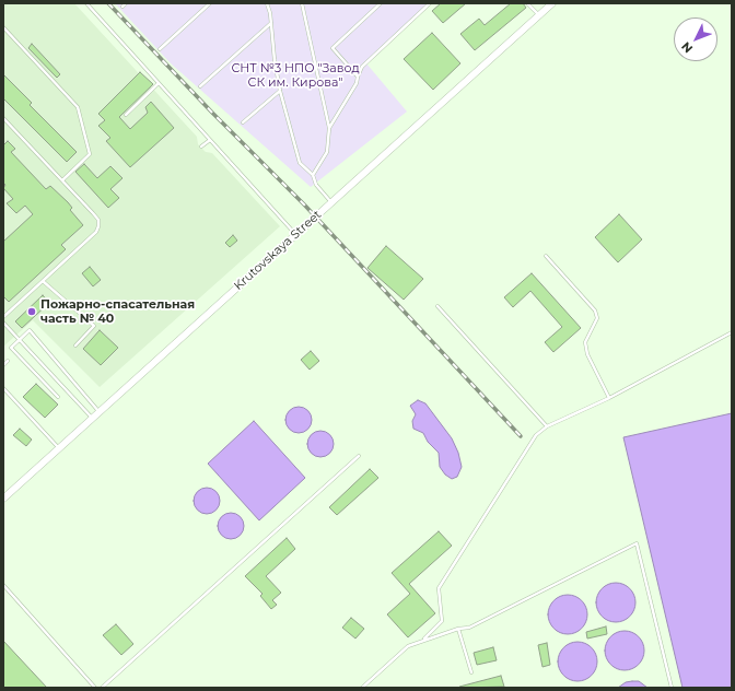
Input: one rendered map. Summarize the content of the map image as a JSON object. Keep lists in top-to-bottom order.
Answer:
{
  "streets": {
    "street": ["Krutovskaya Street"]
  },
  "parks": ["СНТ №3 НПО \"Завод СК им. Кирова\""],
  "places": ["Пожарно-спасательная часть № 40"],
  "north": "bottom left"
}
